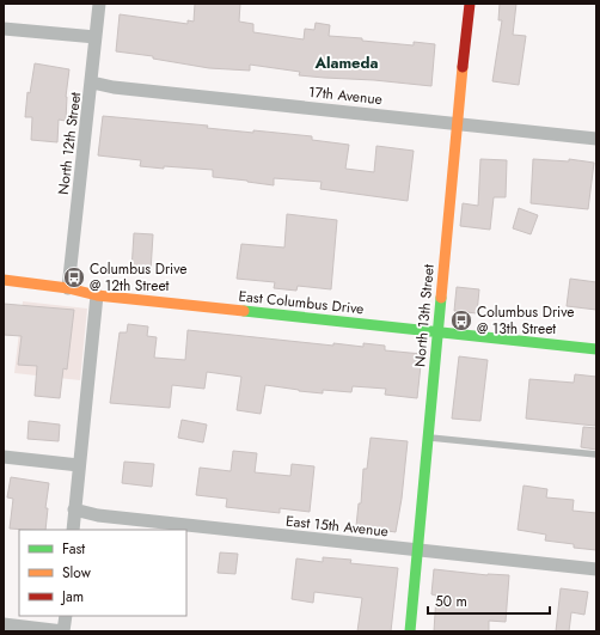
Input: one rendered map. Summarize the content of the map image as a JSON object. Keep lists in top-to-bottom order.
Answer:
{
  "streets": {
    "street": [
      "17th Avenue",
      "North 12th Street",
      "East Columbus Drive",
      "North 13th Street",
      "East 15th Avenue"
    ]
  },
  "crossings": [
    ["17th Avenue", "North 12th Street"],
    ["17th Avenue", "North 13th Street"],
    ["North 12th Street", "East Columbus Drive"],
    ["East Columbus Drive", "North 13th Street"],
    ["North 13th Street", "East 15th Avenue"]
  ],
  "districts": ["Alameda"],
  "places": {
    "bus stop": ["Columbus Drive @ 12th Street", "Columbus Drive @ 13th Street"]
  },
  "legend": ["Fast", "Slow", "Jam"],
  "scale_bar": "50 m"
}
